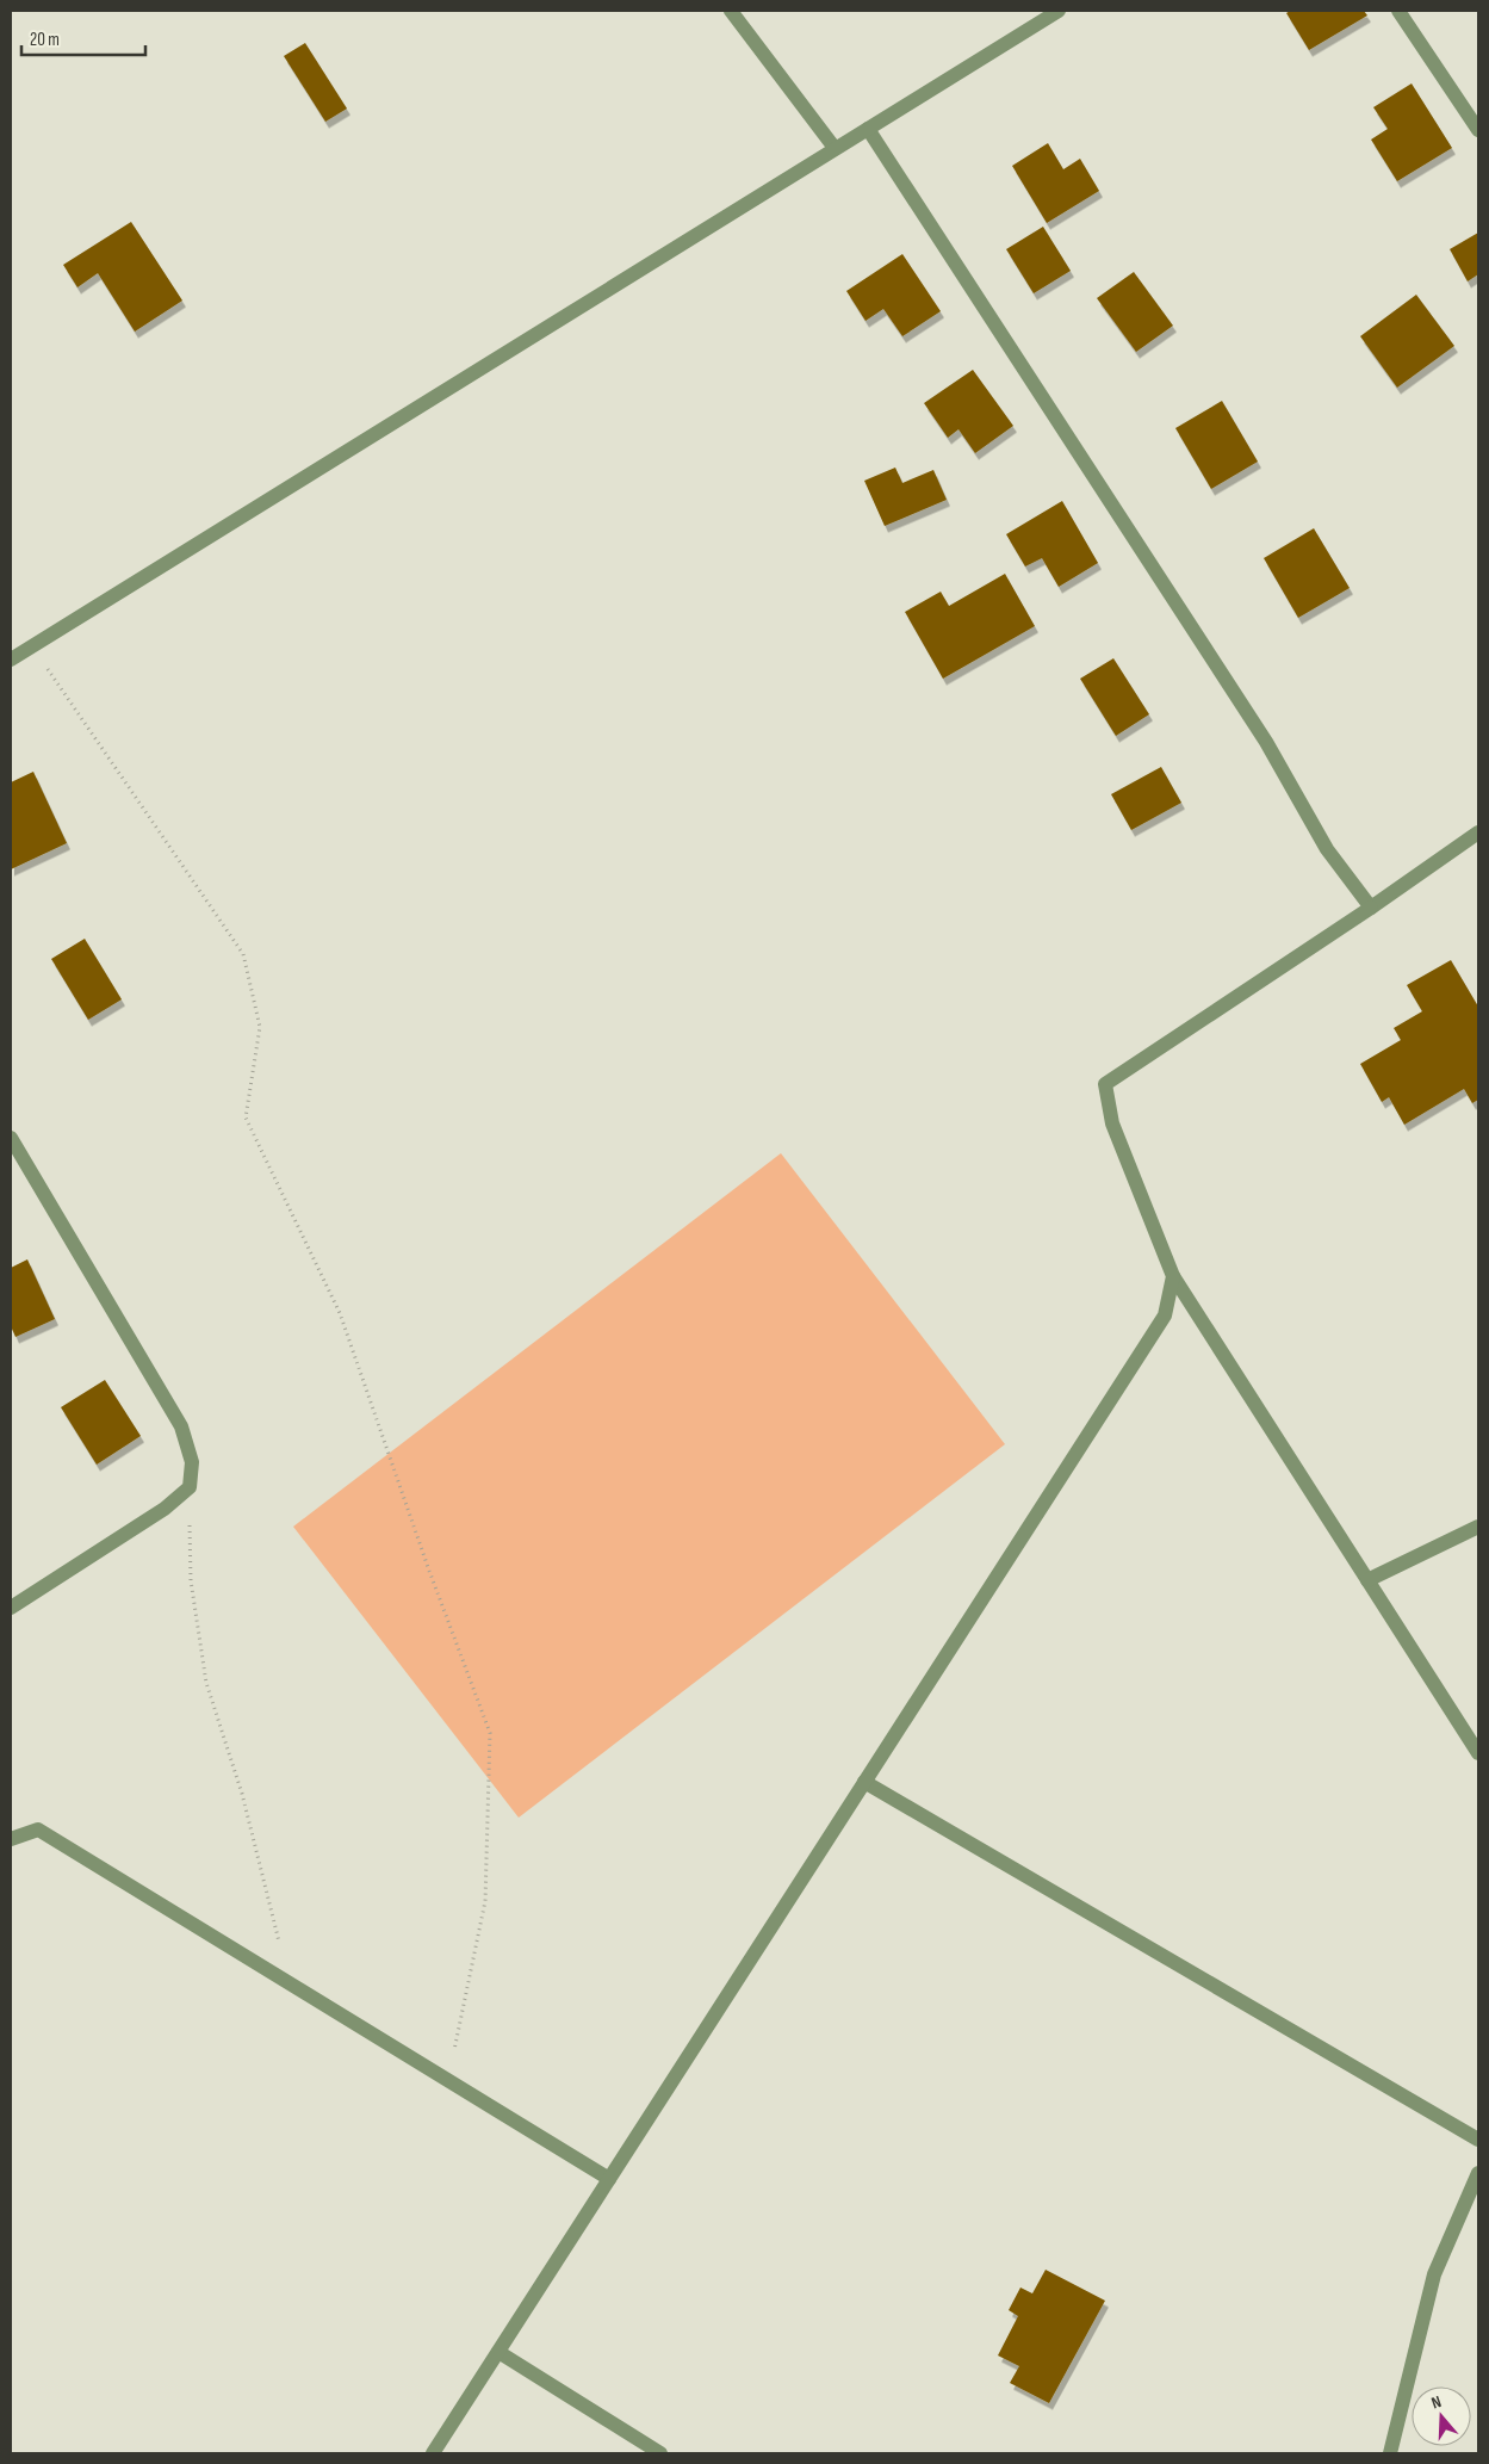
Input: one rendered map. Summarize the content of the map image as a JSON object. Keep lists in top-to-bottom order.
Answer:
{
  "scale_bar": "20 m",
  "north": "top"
}
